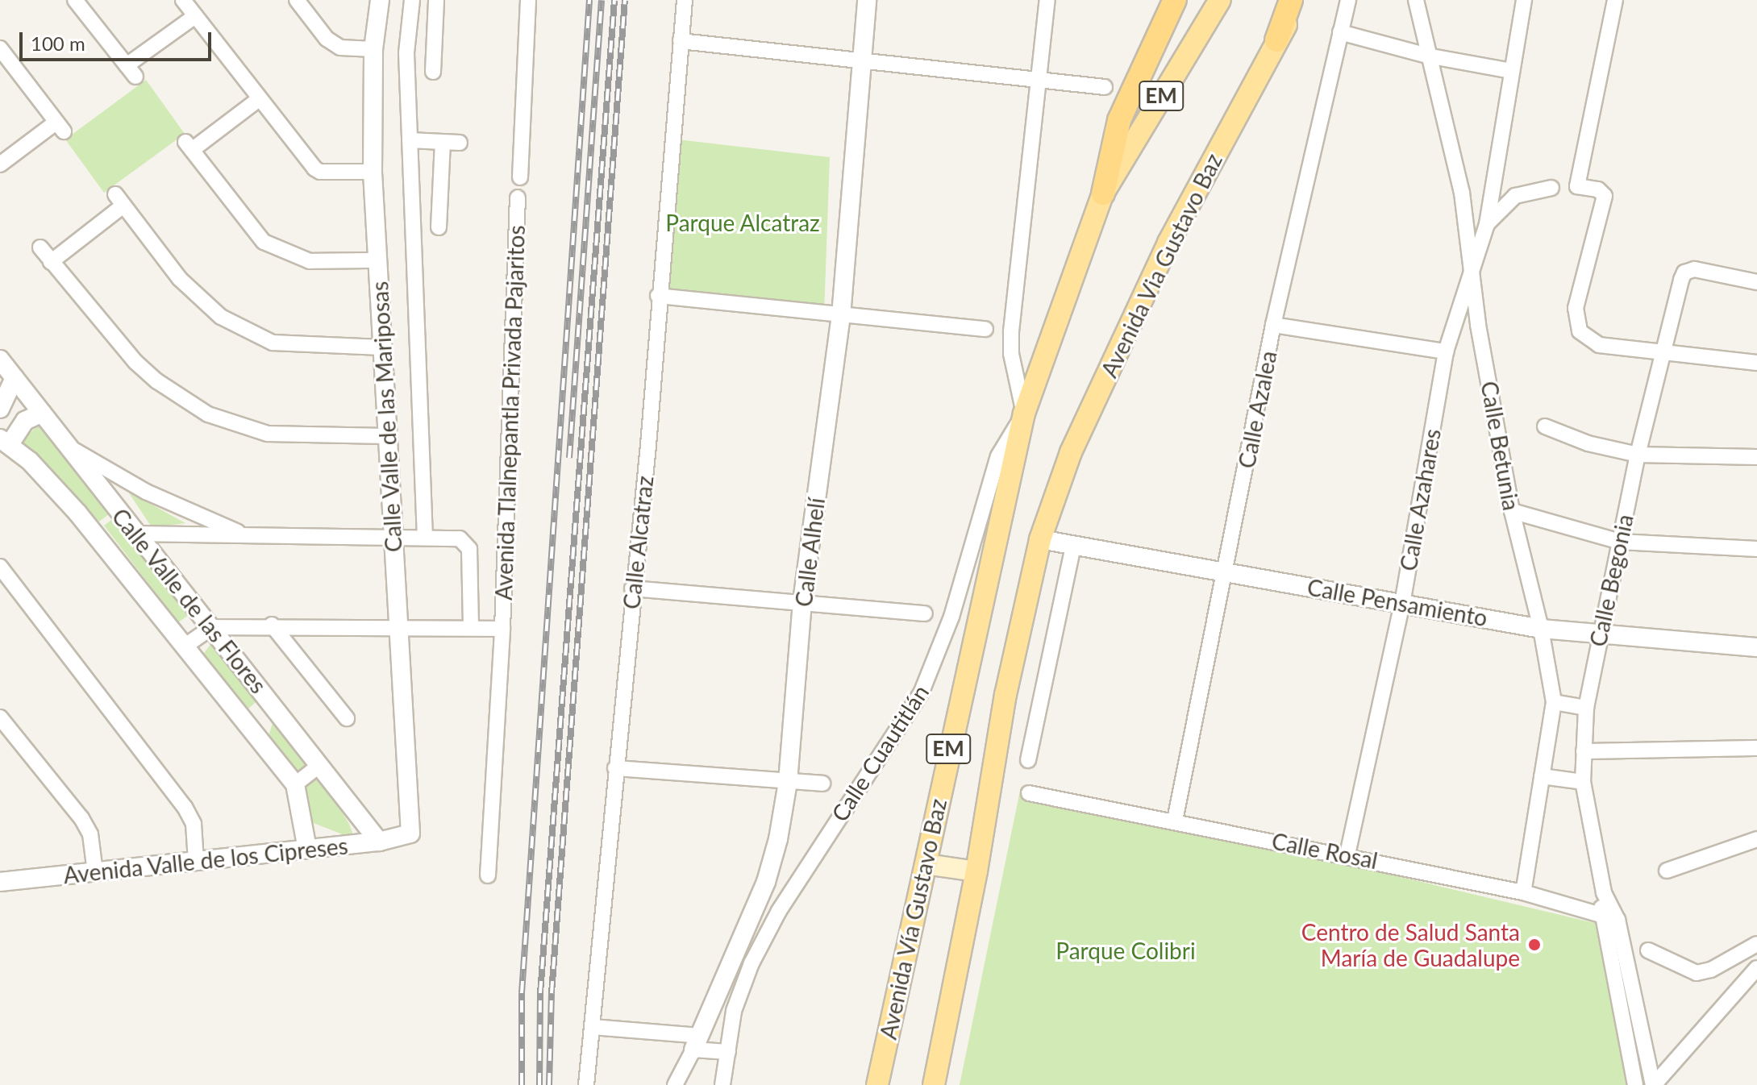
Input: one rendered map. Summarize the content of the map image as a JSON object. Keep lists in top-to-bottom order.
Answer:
{
  "streets": {
    "main road": ["EM", "Avenida Via Gustavo Baz", "Avenida Vía Gustavo Baz"],
    "street": [
      "Calle Azalea",
      "Avenida Tlalnepantla Privada Pajaritos",
      "Calle Valle de las Mariposas",
      "Calle Betunia",
      "Calle Azahares",
      "Calle Alcatraz",
      "Calle Alhelí",
      "Calle Begonia",
      "Calle Valle de las Flores",
      "Calle Pensamiento",
      "Calle Cuautitlán",
      "Calle Rosal",
      "Avenida Valle de los Cipreses"
    ]
  },
  "crossings": [
    ["EM", "Avenida Via Gustavo Baz"],
    ["EM", "Calle Pensamiento"],
    ["EM", "Calle Cuautitlán"],
    ["EM", "Avenida Vía Gustavo Baz"],
    ["Avenida Via Gustavo Baz", "Calle Pensamiento"],
    ["Calle Azalea", "Calle Pensamiento"],
    ["Calle Azalea", "Calle Rosal"],
    ["Calle Valle de las Mariposas", "Avenida Valle de los Cipreses"],
    ["Calle Betunia", "Calle Azahares"],
    ["Calle Betunia", "Calle Pensamiento"],
    ["Calle Betunia", "Calle Rosal"],
    ["Calle Azahares", "Calle Pensamiento"],
    ["Calle Azahares", "Calle Rosal"],
    ["Calle Begonia", "Calle Pensamiento"],
    ["Calle Valle de las Flores", "Avenida Valle de los Cipreses"],
    ["Calle Cuautitlán", "Avenida Vía Gustavo Baz"]
  ],
  "parks": ["Parque Alcatraz", "Parque Colibri"],
  "places": ["Centro de Salud Santa María de Guadalupe"],
  "scale_bar": "100 m"
}
